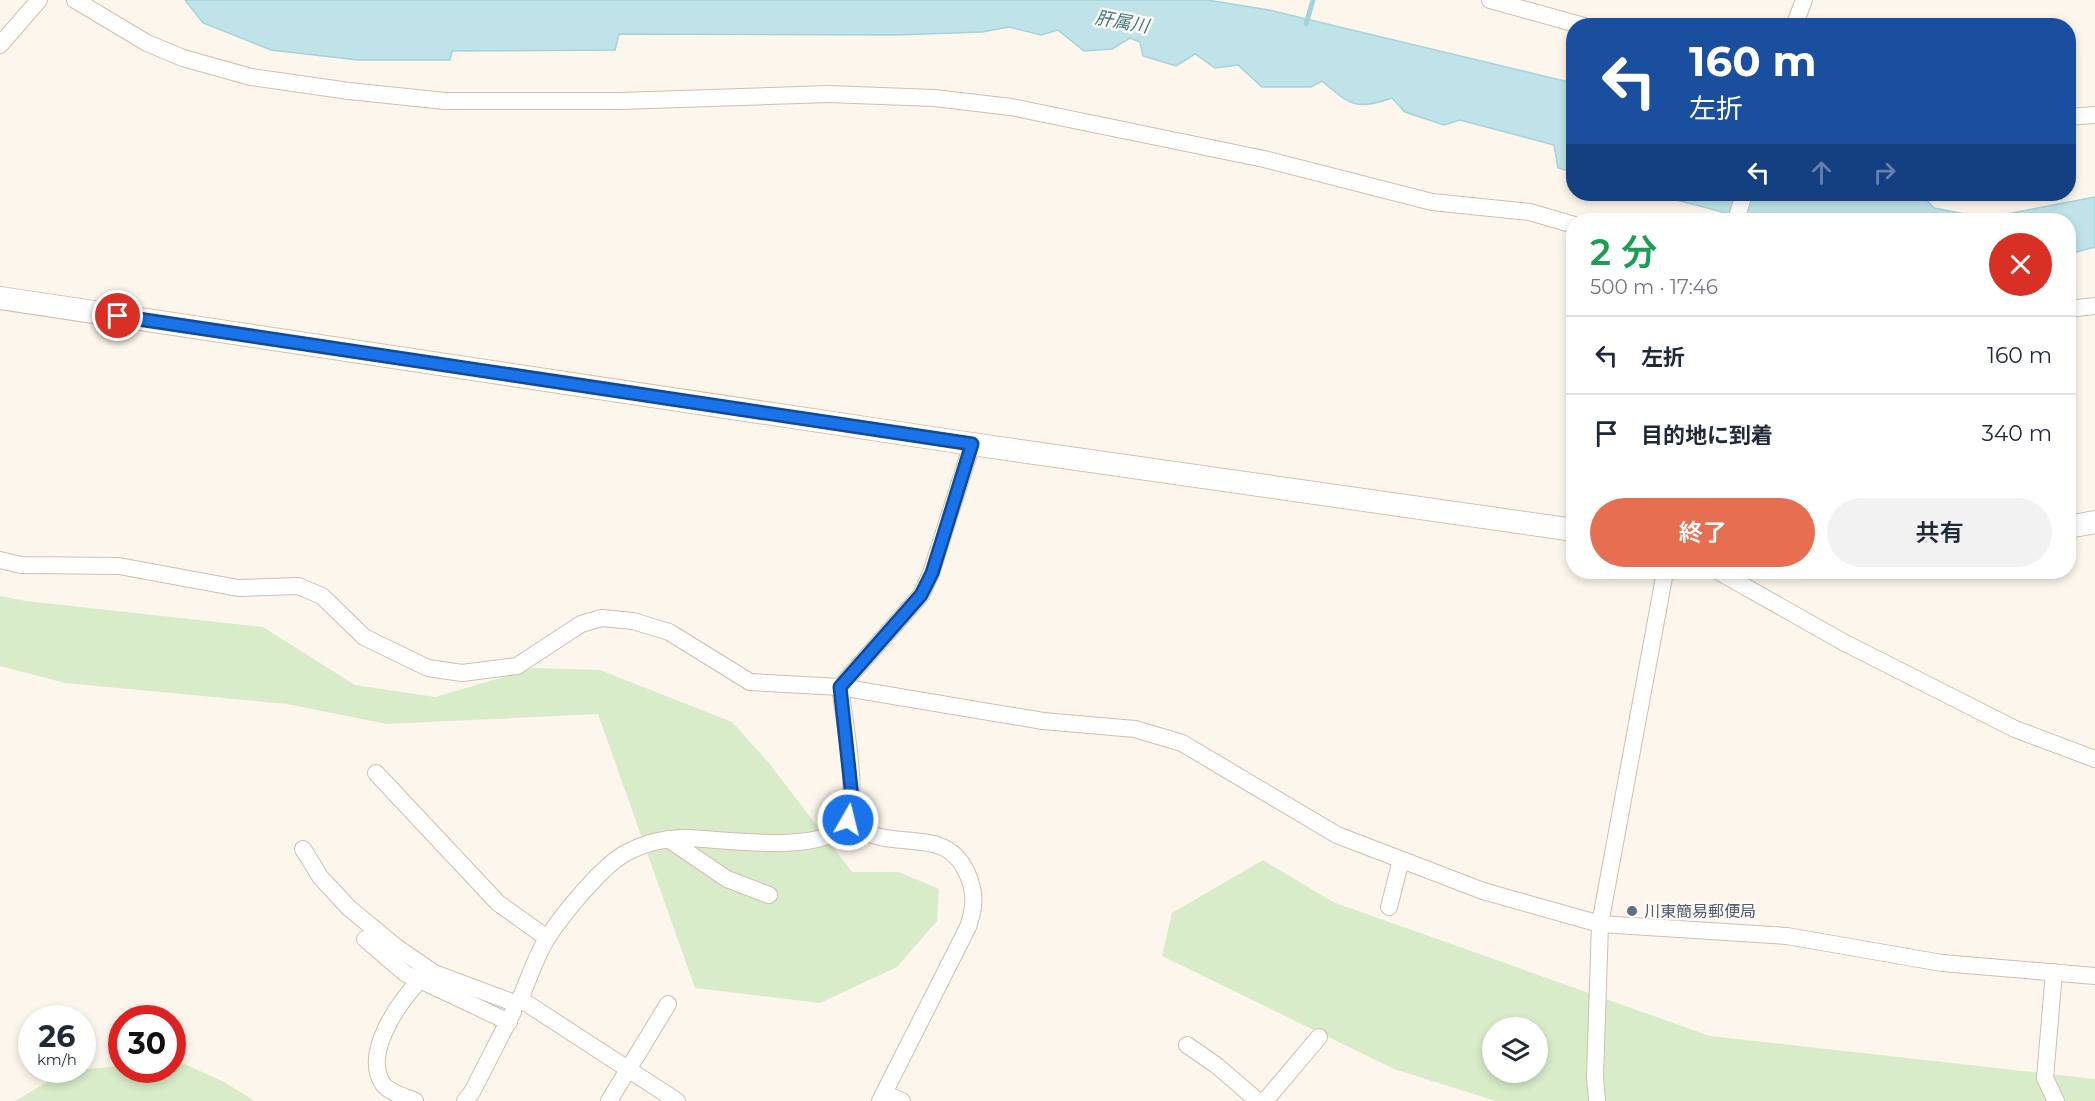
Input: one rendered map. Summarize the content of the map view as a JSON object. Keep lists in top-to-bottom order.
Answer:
{
  "water": ["肝属川"],
  "places": ["川東簡易郵便局"],
  "page": {
    "turn": ["160 m", "左折"],
    "heading": ["2 分", "500 m · 17:46"],
    "list": [
      {
        "name": "左折",
        "value": "160 m"
      },
      {
        "name": "目的地に到着",
        "value": "340 m"
      }
    ],
    "buttons": ["終了", "共有"],
    "speed": "26 km/h",
    "limit": "30"
  }
}
